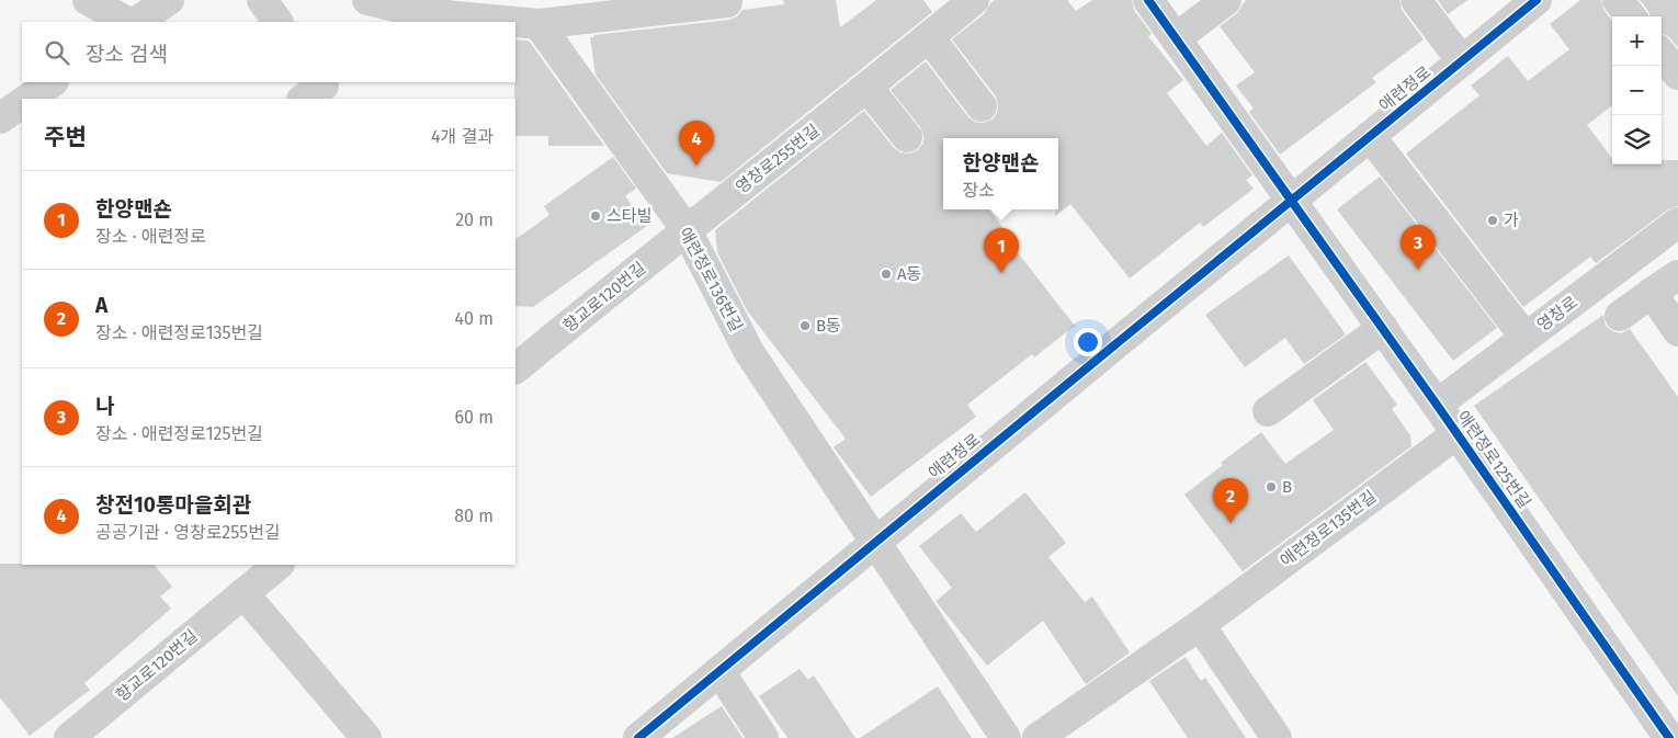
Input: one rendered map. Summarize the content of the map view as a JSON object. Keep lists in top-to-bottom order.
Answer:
{
  "streets": {
    "street": [
      "애련정로",
      "영창로255번길",
      "애련정로136번길",
      "향교로120번길",
      "영창로",
      "애련정로125번길",
      "애련정로135번길"
    ]
  },
  "crossings": [
    ["애련정로", "애련정로136번길"],
    ["애련정로", "애련정로125번길"],
    ["영창로255번길", "애련정로136번길"],
    ["영창로255번길", "향교로120번길"],
    ["애련정로136번길", "향교로120번길"],
    ["영창로", "애련정로125번길"],
    ["애련정로125번길", "애련정로135번길"]
  ],
  "places": [
    "스타빌",
    "가",
    "A동",
    "B동",
    "B"
  ],
  "page": {
    "map_buttons": ["+", "−"],
    "search": "장소 검색",
    "heading": ["주변", "4개 결과"],
    "pins": [
      "4",
      "3",
      "1",
      "2"
    ],
    "popup": ["한양맨숀", "장소"],
    "list": [
      {
        "mark": "1",
        "name": "한양맨숀",
        "note": "장소 · 애련정로",
        "value": "20 m"
      },
      {
        "mark": "2",
        "name": "A",
        "note": "장소 · 애련정로135번길",
        "value": "40 m"
      },
      {
        "mark": "3",
        "name": "나",
        "note": "장소 · 애련정로125번길",
        "value": "60 m"
      },
      {
        "mark": "4",
        "name": "창전10통마을회관",
        "note": "공공기관 · 영창로255번길",
        "value": "80 m"
      }
    ]
  }
}
